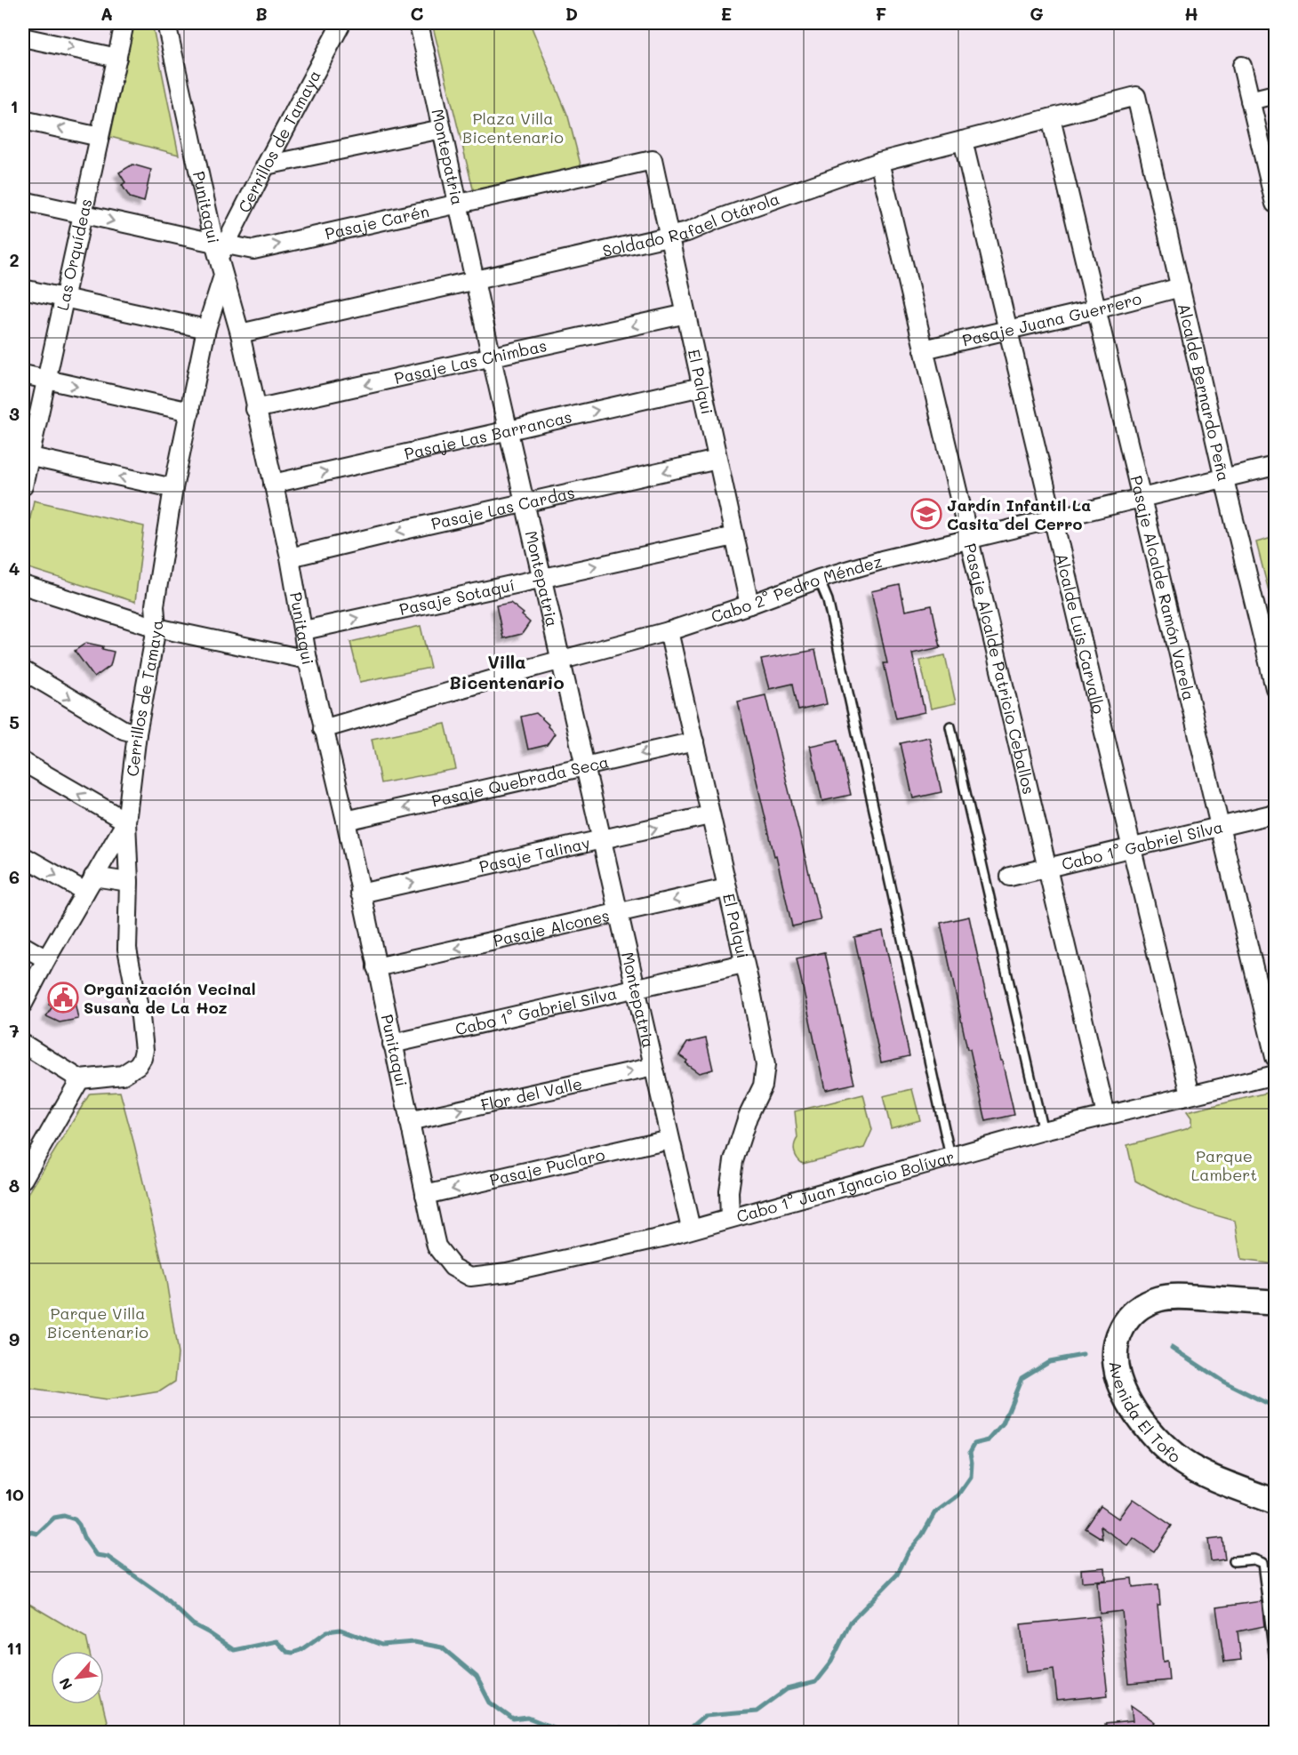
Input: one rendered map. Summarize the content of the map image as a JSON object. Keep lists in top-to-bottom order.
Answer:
{
  "streets": {
    "street": [
      "Cerrillos de Tamaya",
      "Montepatria",
      "Punitaqui",
      "Pasaje Carén",
      "Soldado Rafael Otárola",
      "Las Orquídeas",
      "Pasaje Juana Guerrero",
      "Pasaje Las Chimbas",
      "El Palqui",
      "Alcalde Bernardo Peña",
      "Pasaje Las Barrancas",
      "Pasaje Las Cardas",
      "Pasaje Alcalde Ramón Varela",
      "Cabo 2° Pedro Méndez",
      "Pasaje Sotaquí",
      "Alcalde Luis Carvallo",
      "Pasaje Alcalde Patricio Ceballos",
      "Pasaje Quebrada Seca",
      "Cabo 1° Gabriel Silva",
      "Pasaje Talinay",
      "Pasaje Alcones",
      "Flor del Valle",
      "Pasaje Puclaro",
      "Cabo 1° Juan Ignacio Bolívar",
      "Avenida El Tofo"
    ]
  },
  "crossings": [
    ["Cerrillos de Tamaya", "Punitaqui"],
    ["Cerrillos de Tamaya", "Pasaje Carén"],
    ["Montepatria", "Pasaje Carén"],
    ["Montepatria", "Soldado Rafael Otárola"],
    ["Montepatria", "Pasaje Las Chimbas"],
    ["Montepatria", "Pasaje Las Barrancas"],
    ["Montepatria", "Pasaje Las Cardas"],
    ["Montepatria", "Cabo 2° Pedro Méndez"],
    ["Montepatria", "Pasaje Sotaquí"],
    ["Montepatria", "Pasaje Quebrada Seca"],
    ["Montepatria", "Cabo 1° Gabriel Silva"],
    ["Montepatria", "Pasaje Talinay"],
    ["Montepatria", "Pasaje Alcones"],
    ["Montepatria", "Flor del Valle"],
    ["Montepatria", "Pasaje Puclaro"],
    ["Montepatria", "Cabo 1° Juan Ignacio Bolívar"],
    ["Punitaqui", "Pasaje Carén"],
    ["Punitaqui", "Soldado Rafael Otárola"],
    ["Punitaqui", "Pasaje Las Chimbas"],
    ["Punitaqui", "Pasaje Las Barrancas"],
    ["Punitaqui", "Pasaje Las Cardas"],
    ["Punitaqui", "Cabo 2° Pedro Méndez"],
    ["Punitaqui", "Pasaje Sotaquí"],
    ["Punitaqui", "Pasaje Quebrada Seca"],
    ["Punitaqui", "Cabo 1° Gabriel Silva"],
    ["Punitaqui", "Pasaje Talinay"],
    ["Punitaqui", "Pasaje Alcones"],
    ["Punitaqui", "Flor del Valle"],
    ["Punitaqui", "Pasaje Puclaro"],
    ["Punitaqui", "Cabo 1° Juan Ignacio Bolívar"],
    ["Pasaje Carén", "Las Orquídeas"],
    ["Pasaje Carén", "El Palqui"],
    ["Soldado Rafael Otárola", "El Palqui"],
    ["Soldado Rafael Otárola", "Alcalde Bernardo Peña"],
    ["Soldado Rafael Otárola", "Pasaje Alcalde Ramón Varela"],
    ["Soldado Rafael Otárola", "Alcalde Luis Carvallo"],
    ["Soldado Rafael Otárola", "Pasaje Alcalde Patricio Ceballos"],
    ["Pasaje Juana Guerrero", "Alcalde Bernardo Peña"],
    ["Pasaje Juana Guerrero", "Pasaje Alcalde Ramón Varela"],
    ["Pasaje Juana Guerrero", "Alcalde Luis Carvallo"],
    ["Pasaje Juana Guerrero", "Pasaje Alcalde Patricio Ceballos"],
    ["Pasaje Las Chimbas", "El Palqui"],
    ["El Palqui", "Pasaje Las Barrancas"],
    ["El Palqui", "Pasaje Las Cardas"],
    ["El Palqui", "Cabo 2° Pedro Méndez"],
    ["El Palqui", "Pasaje Sotaquí"],
    ["El Palqui", "Pasaje Quebrada Seca"],
    ["El Palqui", "Cabo 1° Gabriel Silva"],
    ["El Palqui", "Pasaje Talinay"],
    ["El Palqui", "Pasaje Alcones"],
    ["El Palqui", "Cabo 1° Juan Ignacio Bolívar"],
    ["Alcalde Bernardo Peña", "Cabo 2° Pedro Méndez"],
    ["Pasaje Alcalde Ramón Varela", "Cabo 2° Pedro Méndez"],
    ["Pasaje Alcalde Ramón Varela", "Cabo 1° Gabriel Silva"],
    ["Cabo 2° Pedro Méndez", "Alcalde Luis Carvallo"],
    ["Cabo 2° Pedro Méndez", "Pasaje Alcalde Patricio Ceballos"],
    ["Alcalde Luis Carvallo", "Cabo 1° Gabriel Silva"],
    ["Alcalde Luis Carvallo", "Cabo 1° Juan Ignacio Bolívar"],
    ["Pasaje Alcalde Patricio Ceballos", "Cabo 1° Gabriel Silva"],
    ["Pasaje Alcalde Patricio Ceballos", "Cabo 1° Juan Ignacio Bolívar"]
  ],
  "one_way": [
    "Pasaje Las Chimbas",
    "Pasaje Las Barrancas",
    "Pasaje Las Cardas",
    "Pasaje Sotaquí",
    "Pasaje Quebrada Seca",
    "Pasaje Talinay",
    "Pasaje Alcones",
    "Flor del Valle",
    "Pasaje Puclaro"
  ],
  "districts": ["Villa Bicentenario"],
  "parks": ["Plaza Villa Bicentenario", "Parque Lambert", "Parque Villa Bicentenario"],
  "places": {
    "school or university": ["Jardín Infantil La Casita del Cerro"],
    "public building": ["Organización Vecinal Susana de La Hoz"]
  },
  "north": "bottom left",
  "grid": {
    "columns": [
      "A",
      "B",
      "C",
      "D",
      "E",
      "F",
      "G",
      "H"
    ],
    "rows": [
      "1",
      "2",
      "3",
      "4",
      "5",
      "6",
      "7",
      "8",
      "9",
      "10",
      "11"
    ]
  }
}
